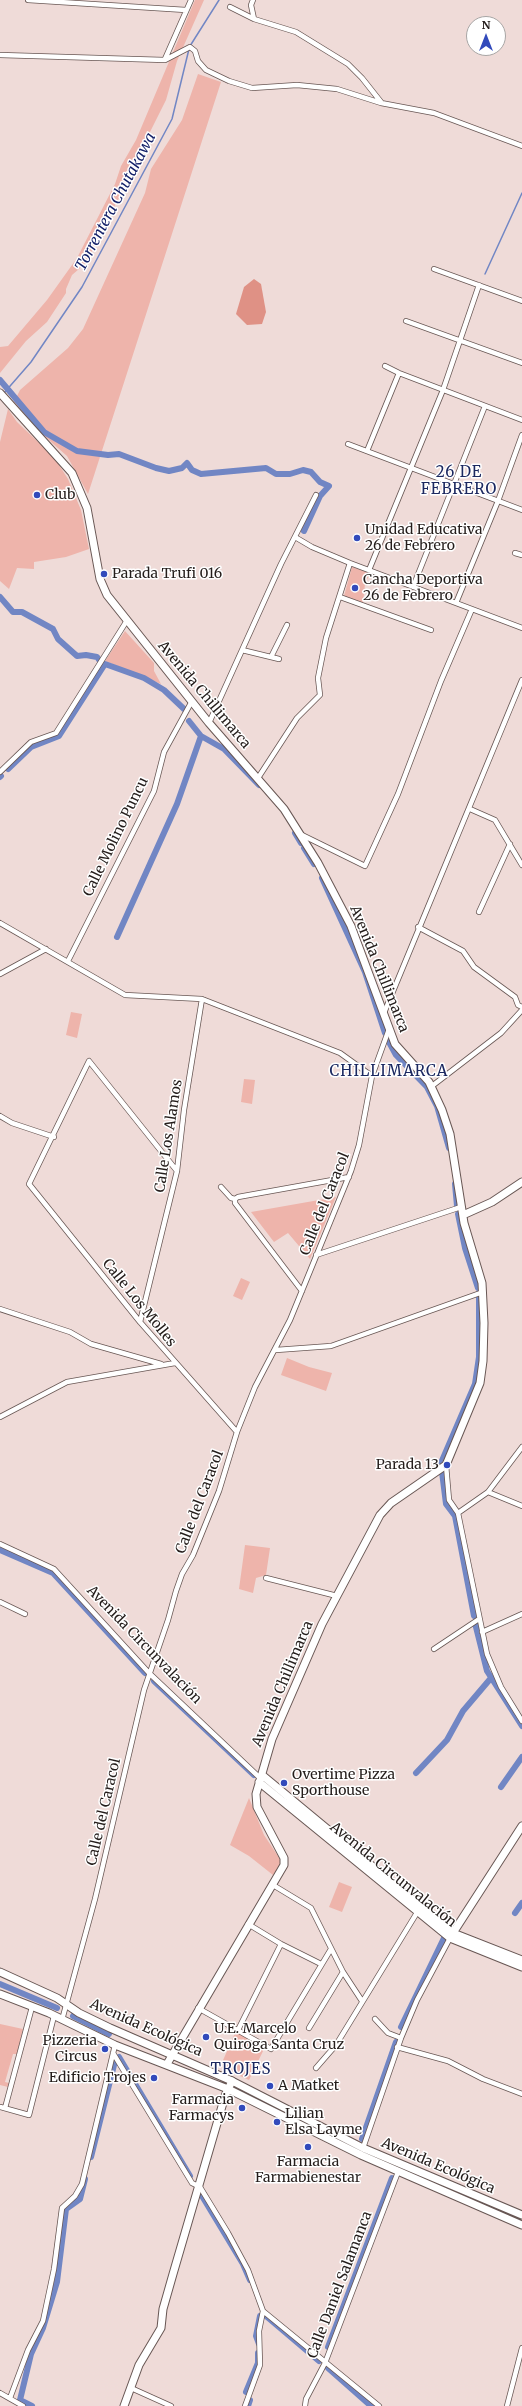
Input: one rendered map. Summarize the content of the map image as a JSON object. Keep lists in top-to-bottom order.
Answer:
{
  "streets": {
    "main road": ["Avenida Chillimarca", "Avenida Circunvalación", "Avenida Ecológica"],
    "street": [
      "Calle Molino Puncu",
      "Calle Los Alamos",
      "Calle del Caracol",
      "Calle Los Molles",
      "Calle Daniel Salamanca"
    ]
  },
  "crossings": [
    ["Avenida Chillimarca", "Calle Molino Puncu"],
    ["Avenida Chillimarca", "Calle del Caracol"],
    ["Avenida Chillimarca", "Avenida Circunvalación"],
    ["Avenida Chillimarca", "Avenida Ecológica"],
    ["Calle Los Alamos", "Calle Los Molles"],
    ["Calle del Caracol", "Calle Los Molles"],
    ["Calle del Caracol", "Avenida Circunvalación"],
    ["Calle del Caracol", "Avenida Ecológica"],
    ["Avenida Ecológica", "Calle Daniel Salamanca"]
  ],
  "districts": ["26 DE FEBRERO", "CHILLIMARCA", "TROJES"],
  "water": ["Torrentera Chutakawa"],
  "places": [
    "Club",
    "Unidad Educativa 26 de Febrero",
    "Parada Trufi 016",
    "Cancha Deportiva 26 de Febrero",
    "Parada 13",
    "Overtime Pizza Sporthouse",
    "U.E. Marcelo Quiroga Santa Cruz",
    "Pizzeria Circus",
    "Edificio Trojes",
    "A Matket",
    "Farmacia Farmacys",
    "Lilian Elsa Layme",
    "Farmacia Farmabienestar"
  ],
  "north": "top"
}
